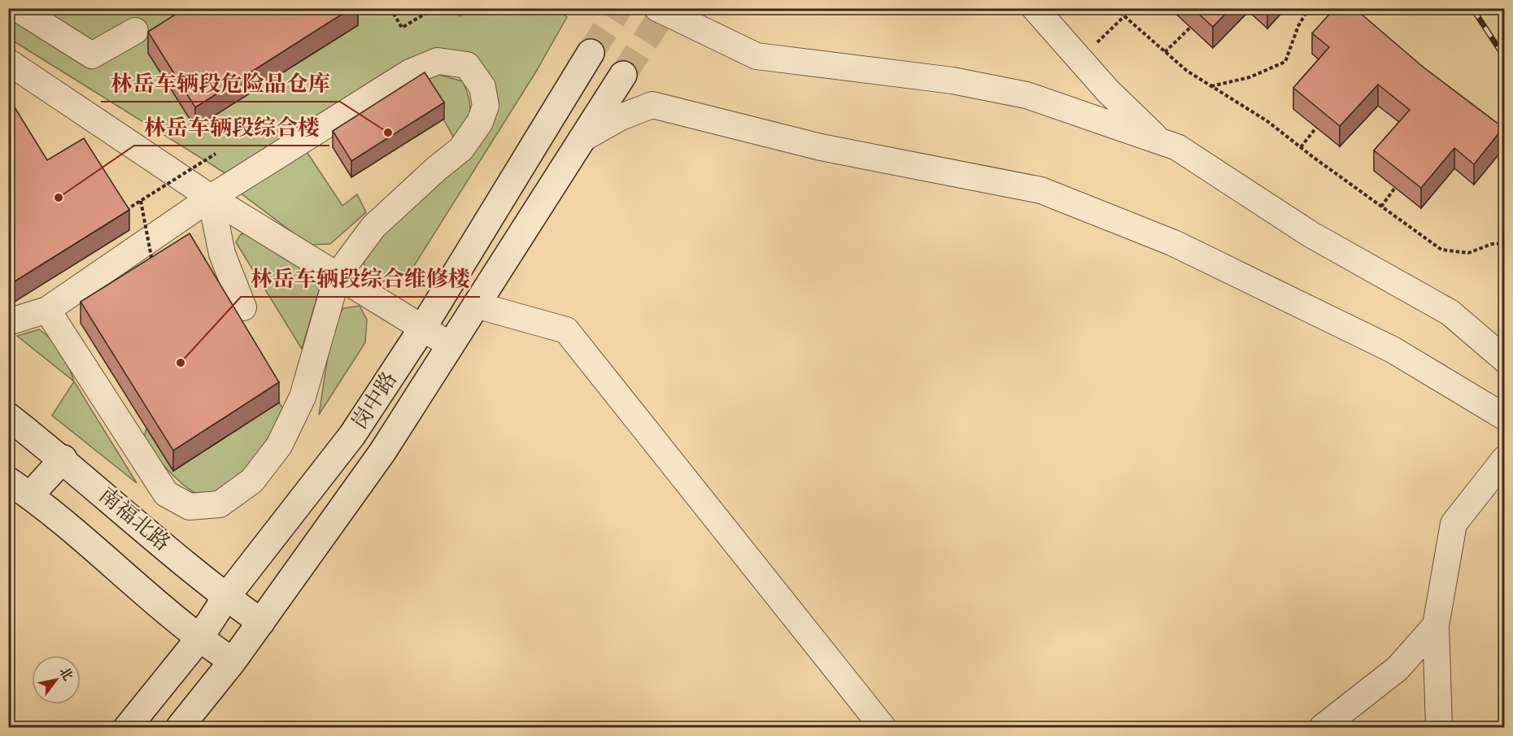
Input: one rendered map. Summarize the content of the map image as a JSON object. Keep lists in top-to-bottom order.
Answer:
{
  "streets": {
    "street": ["岗中路", "南福北路"]
  },
  "crossings": [
    ["岗中路", "南福北路"]
  ],
  "places": ["林岳车辆段危险品仓库", "林岳车辆段综合楼", "林岳车辆段综合维修楼"],
  "north": "top right"
}
